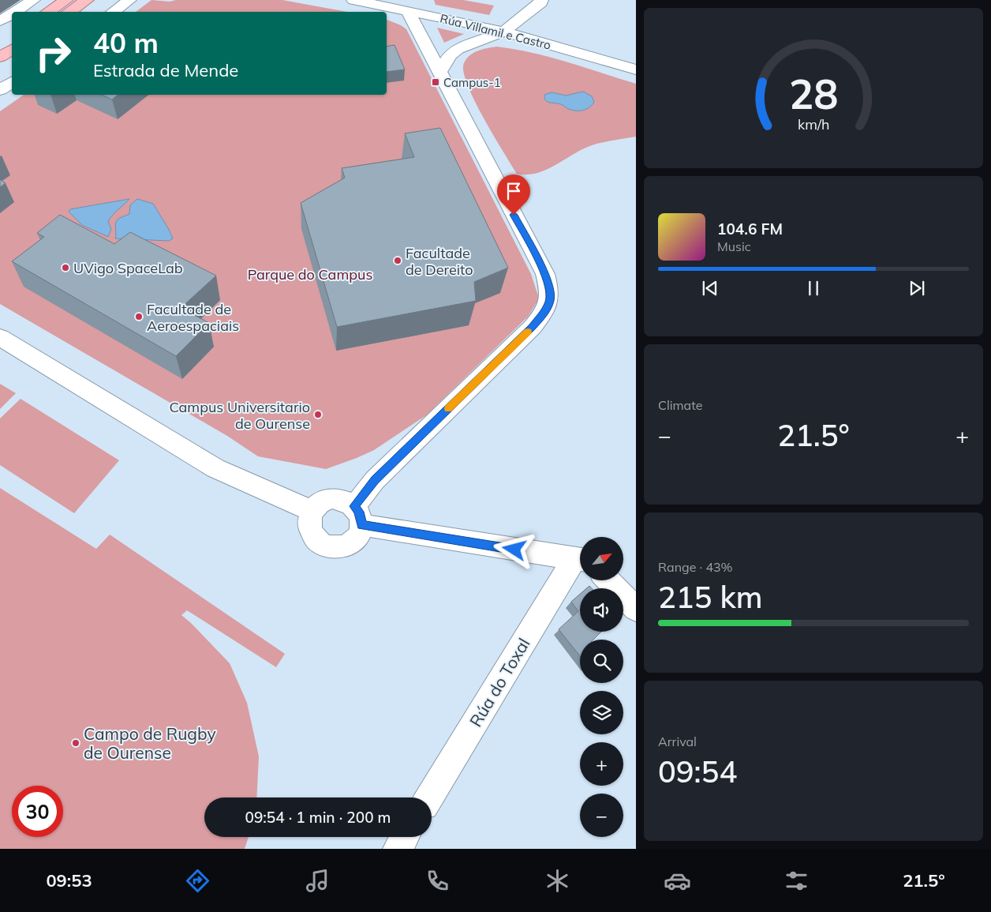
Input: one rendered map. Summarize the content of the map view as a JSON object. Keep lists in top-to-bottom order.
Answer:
{
  "streets": {
    "street": ["Rúa Villamil e Castro", "Rúa do Toxal"]
  },
  "parks": ["Parque do Campus"],
  "places": {
    "transit": ["Campus-1"],
    "other": [
      "Facultade de Dereito",
      "UVigo SpaceLab",
      "Facultade de Aeroespaciais",
      "Campus Universitario de Ourense",
      "Campo de Rugby de Ourense"
    ]
  },
  "north": "top right",
  "page": {
    "turn": ["40 m", "Estrada de Mende"],
    "song": ["104.6 FM", "Music"],
    "tile": [
      "Climate",
      ["Range · 43%", "215 km"],
      ["Arrival", "09:54"]
    ],
    "heat": ["−", "21.5°", "+"],
    "map_buttons": ["+", "−"],
    "limit": "30",
    "trip": "09:54 · 1 min · 200 m",
    "tabs": ["09:53", "21.5°"],
    "gauge": ["28", "km/h"]
  }
}
